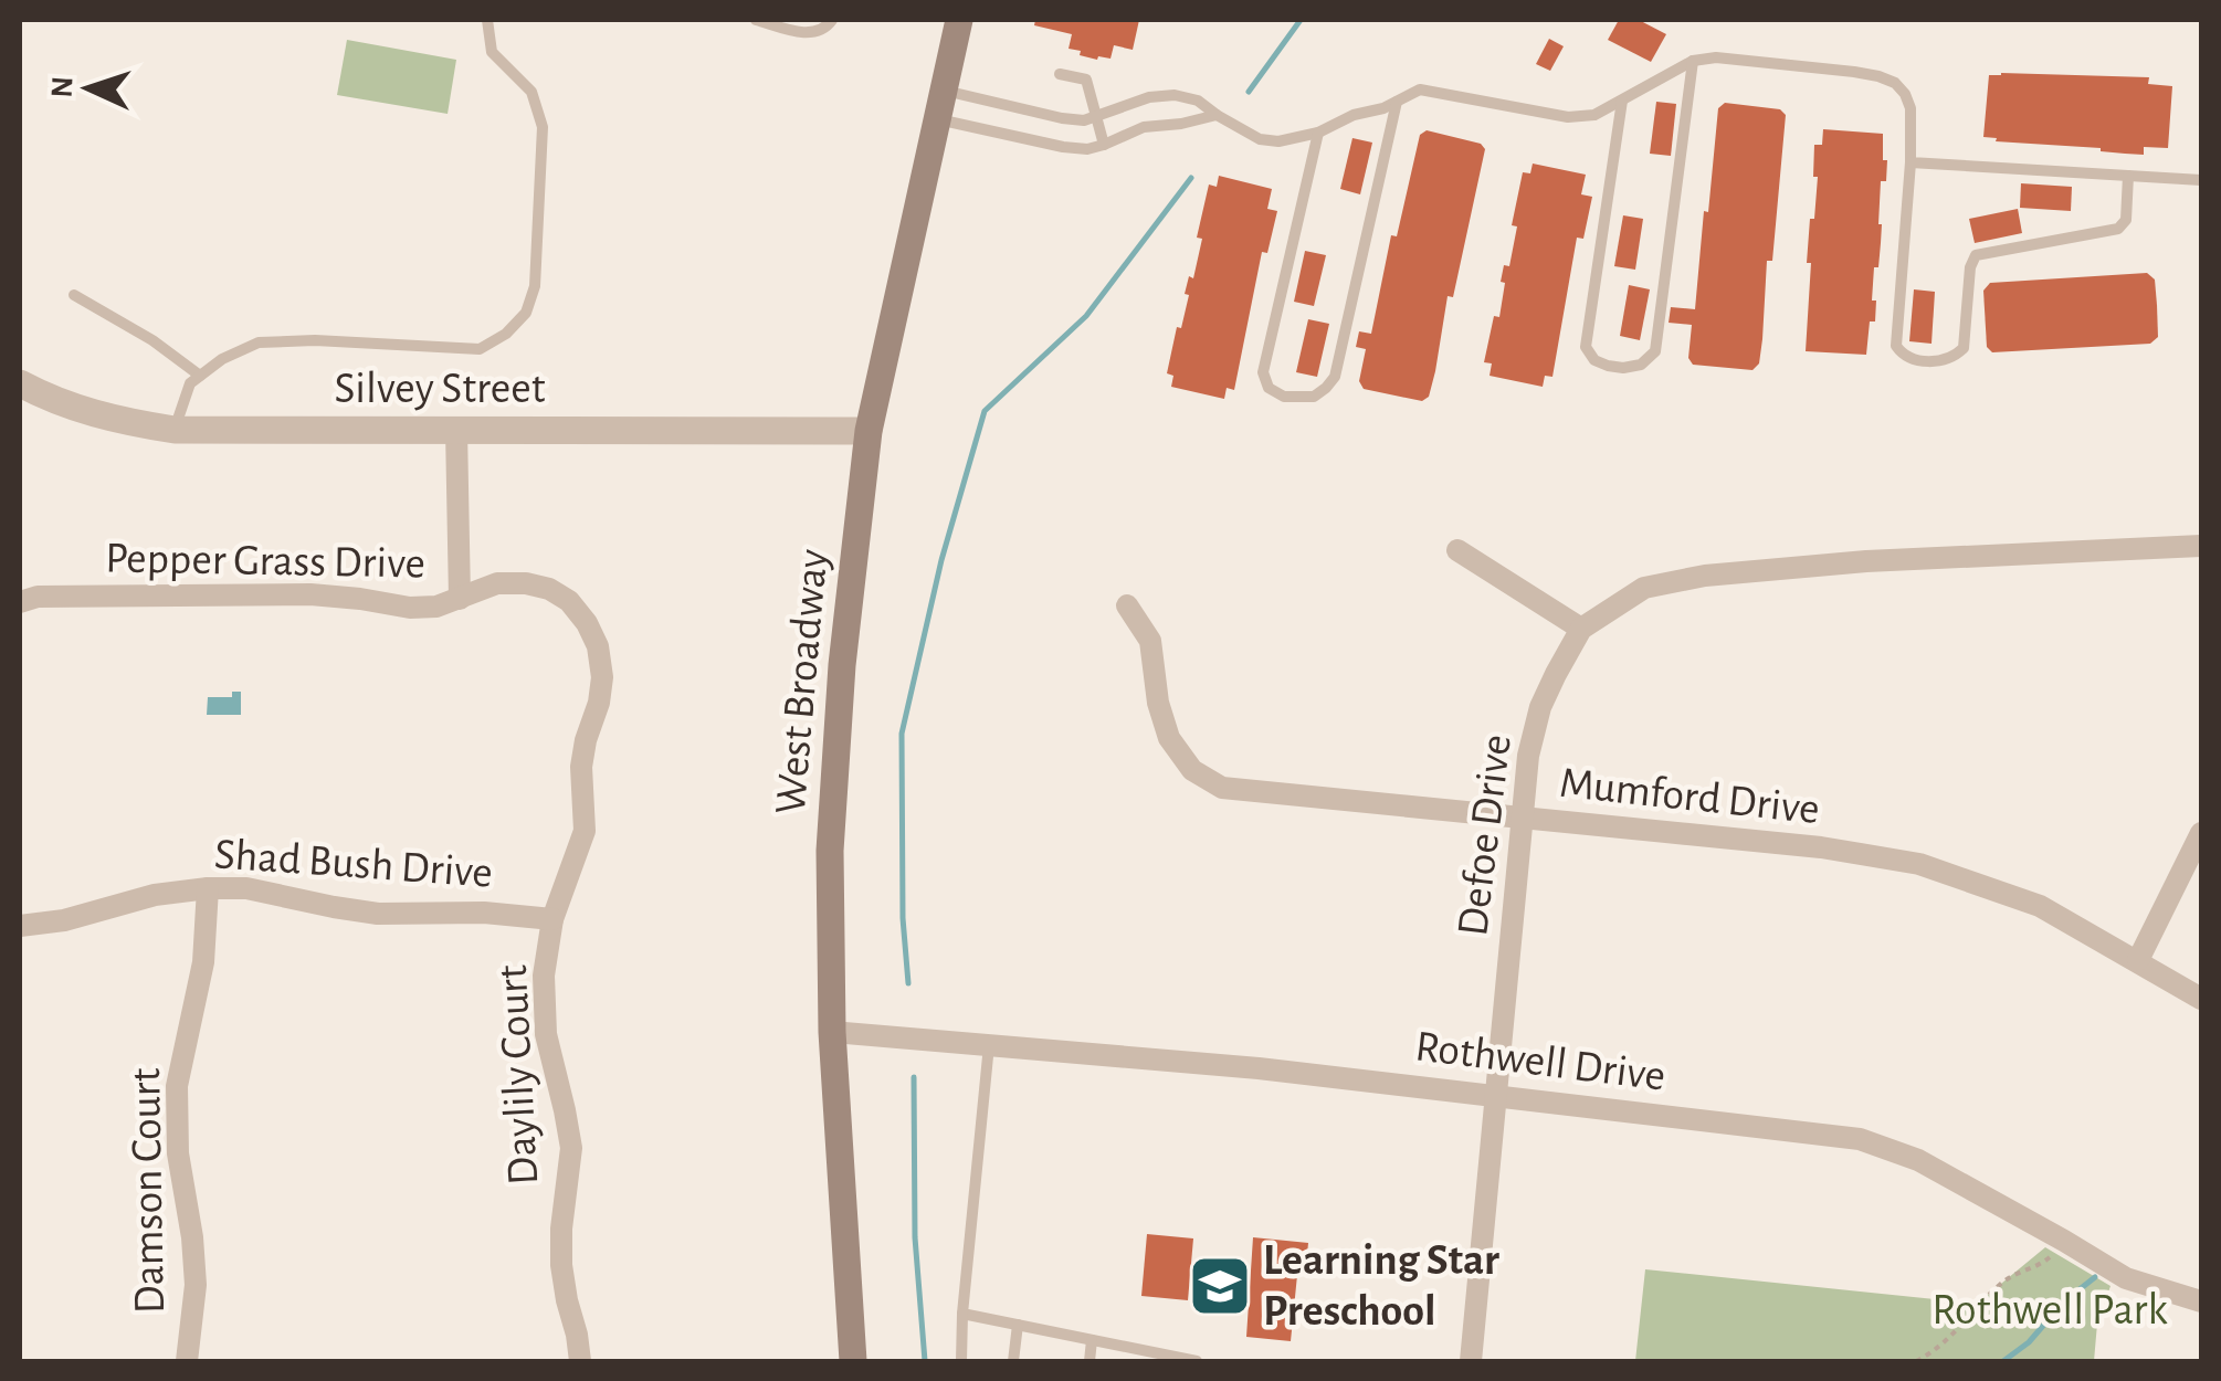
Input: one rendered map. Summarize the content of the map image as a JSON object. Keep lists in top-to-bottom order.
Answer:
{
  "streets": {
    "main road": ["West Broadway"],
    "street": [
      "Silvey Street",
      "Pepper Grass Drive",
      "Mumford Drive",
      "Defoe Drive",
      "Shad Bush Drive",
      "Rothwell Drive",
      "Daylily Court",
      "Damson Court"
    ]
  },
  "crossings": [
    ["Silvey Street", "West Broadway"],
    ["Pepper Grass Drive", "Daylily Court"],
    ["West Broadway", "Rothwell Drive"],
    ["Mumford Drive", "Defoe Drive"],
    ["Defoe Drive", "Rothwell Drive"],
    ["Shad Bush Drive", "Daylily Court"],
    ["Shad Bush Drive", "Damson Court"]
  ],
  "parks": ["Rothwell Park"],
  "places": {
    "school or university": ["Learning Star Preschool"]
  },
  "north": "left"
}
